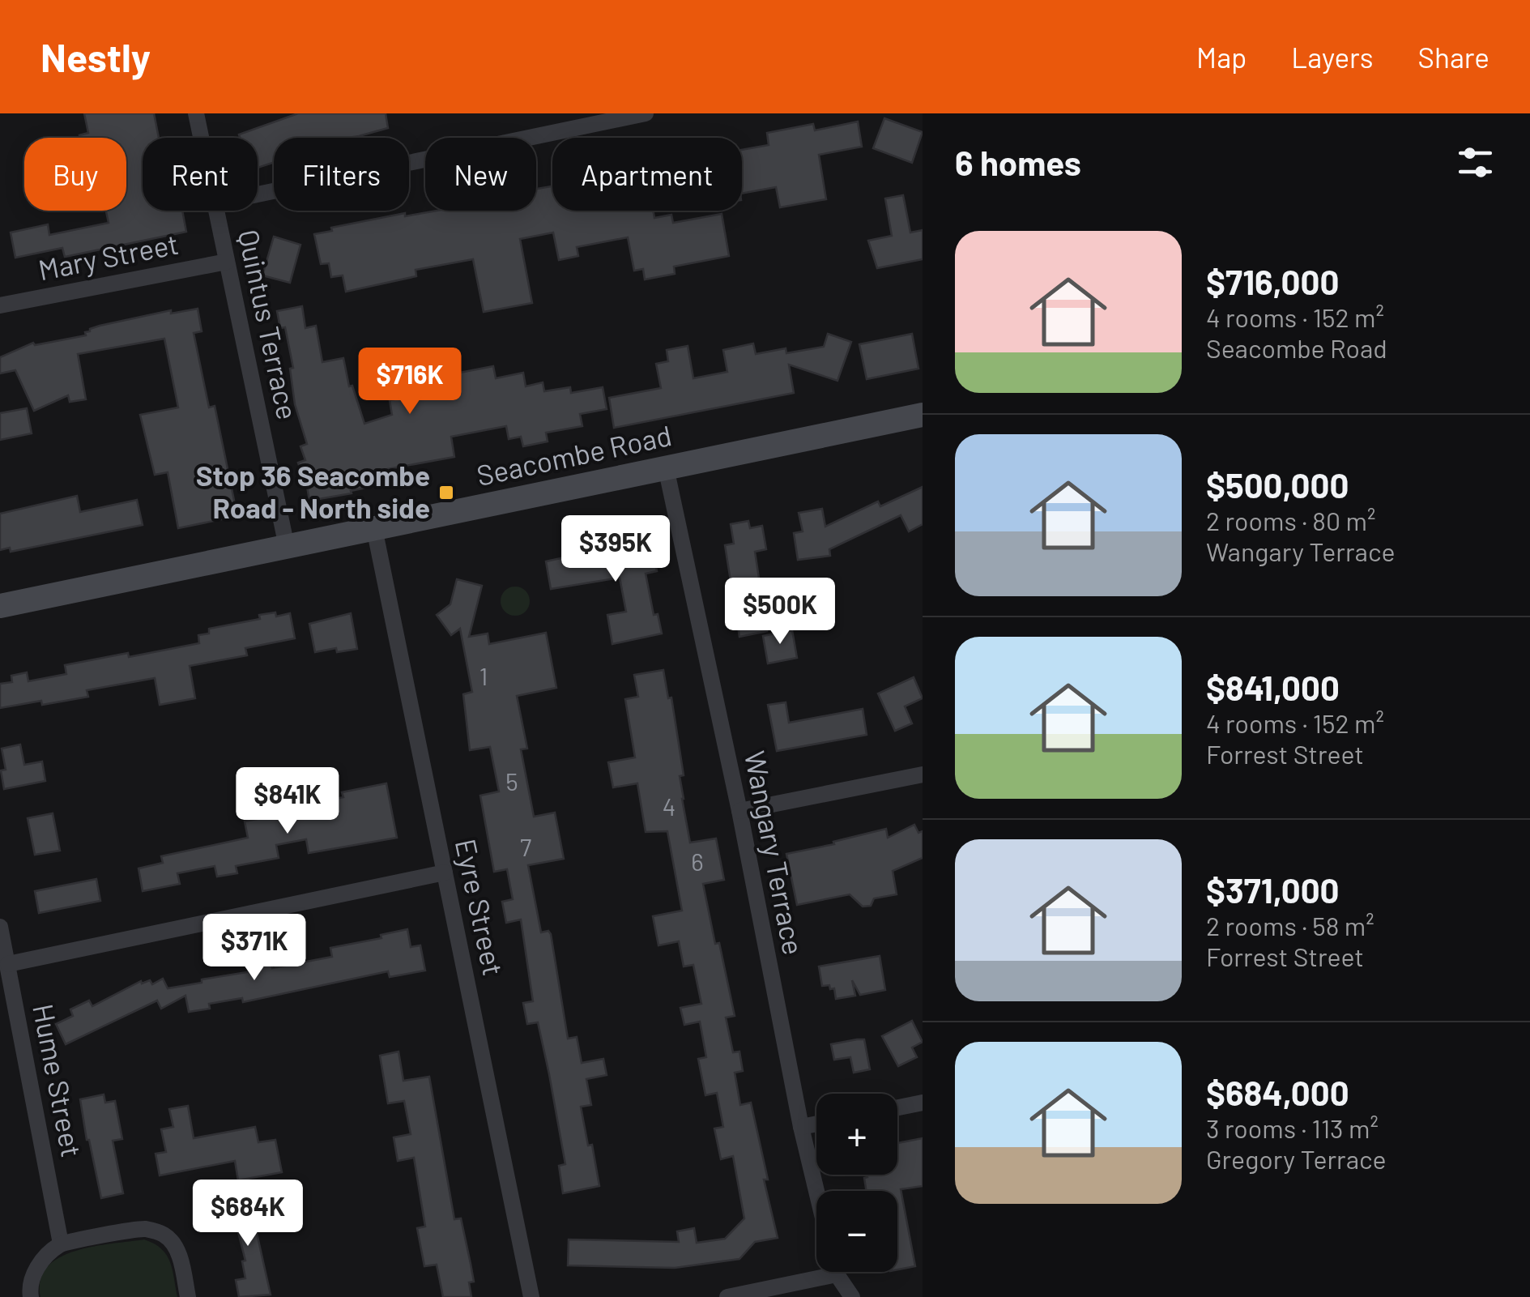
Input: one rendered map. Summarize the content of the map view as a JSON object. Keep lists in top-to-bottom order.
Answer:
{
  "streets": {
    "main road": ["Seacombe Road"],
    "street": [
      "Mary Street",
      "Quintus Terrace",
      "Wangary Terrace",
      "Eyre Street",
      "Hume Street"
    ]
  },
  "crossings": [
    ["Mary Street", "Quintus Terrace"],
    ["Quintus Terrace", "Seacombe Road"],
    ["Seacombe Road", "Wangary Terrace"],
    ["Seacombe Road", "Eyre Street"]
  ],
  "places": {
    "transit": ["Stop 36 Seacombe Road - North side"]
  },
  "house_numbers": [
    "1",
    "5",
    "4",
    "7",
    "6"
  ],
  "page": {
    "header": "Nestly",
    "nav": ["Map", "Layers", "Share"],
    "heading": "6 homes",
    "chip": [
      "Buy",
      "Rent",
      "Filters",
      "New",
      "Apartment"
    ],
    "list": [
      {
        "name": "$716,000",
        "note": "4 rooms · 152 m² · Seacombe Road"
      },
      {
        "name": "$500,000",
        "note": "2 rooms · 80 m² · Wangary Terrace"
      },
      {
        "name": "$841,000",
        "note": "4 rooms · 152 m² · Forrest Street"
      },
      {
        "name": "$371,000",
        "note": "2 rooms · 58 m² · Forrest Street"
      },
      {
        "name": "$684,000",
        "note": "3 rooms · 113 m² · Gregory Terrace"
      }
    ],
    "price": [
      "$716K",
      "$395K",
      "$500K",
      "$841K",
      "$371K",
      "$684K"
    ],
    "map_buttons": ["+", "−"]
  }
}
